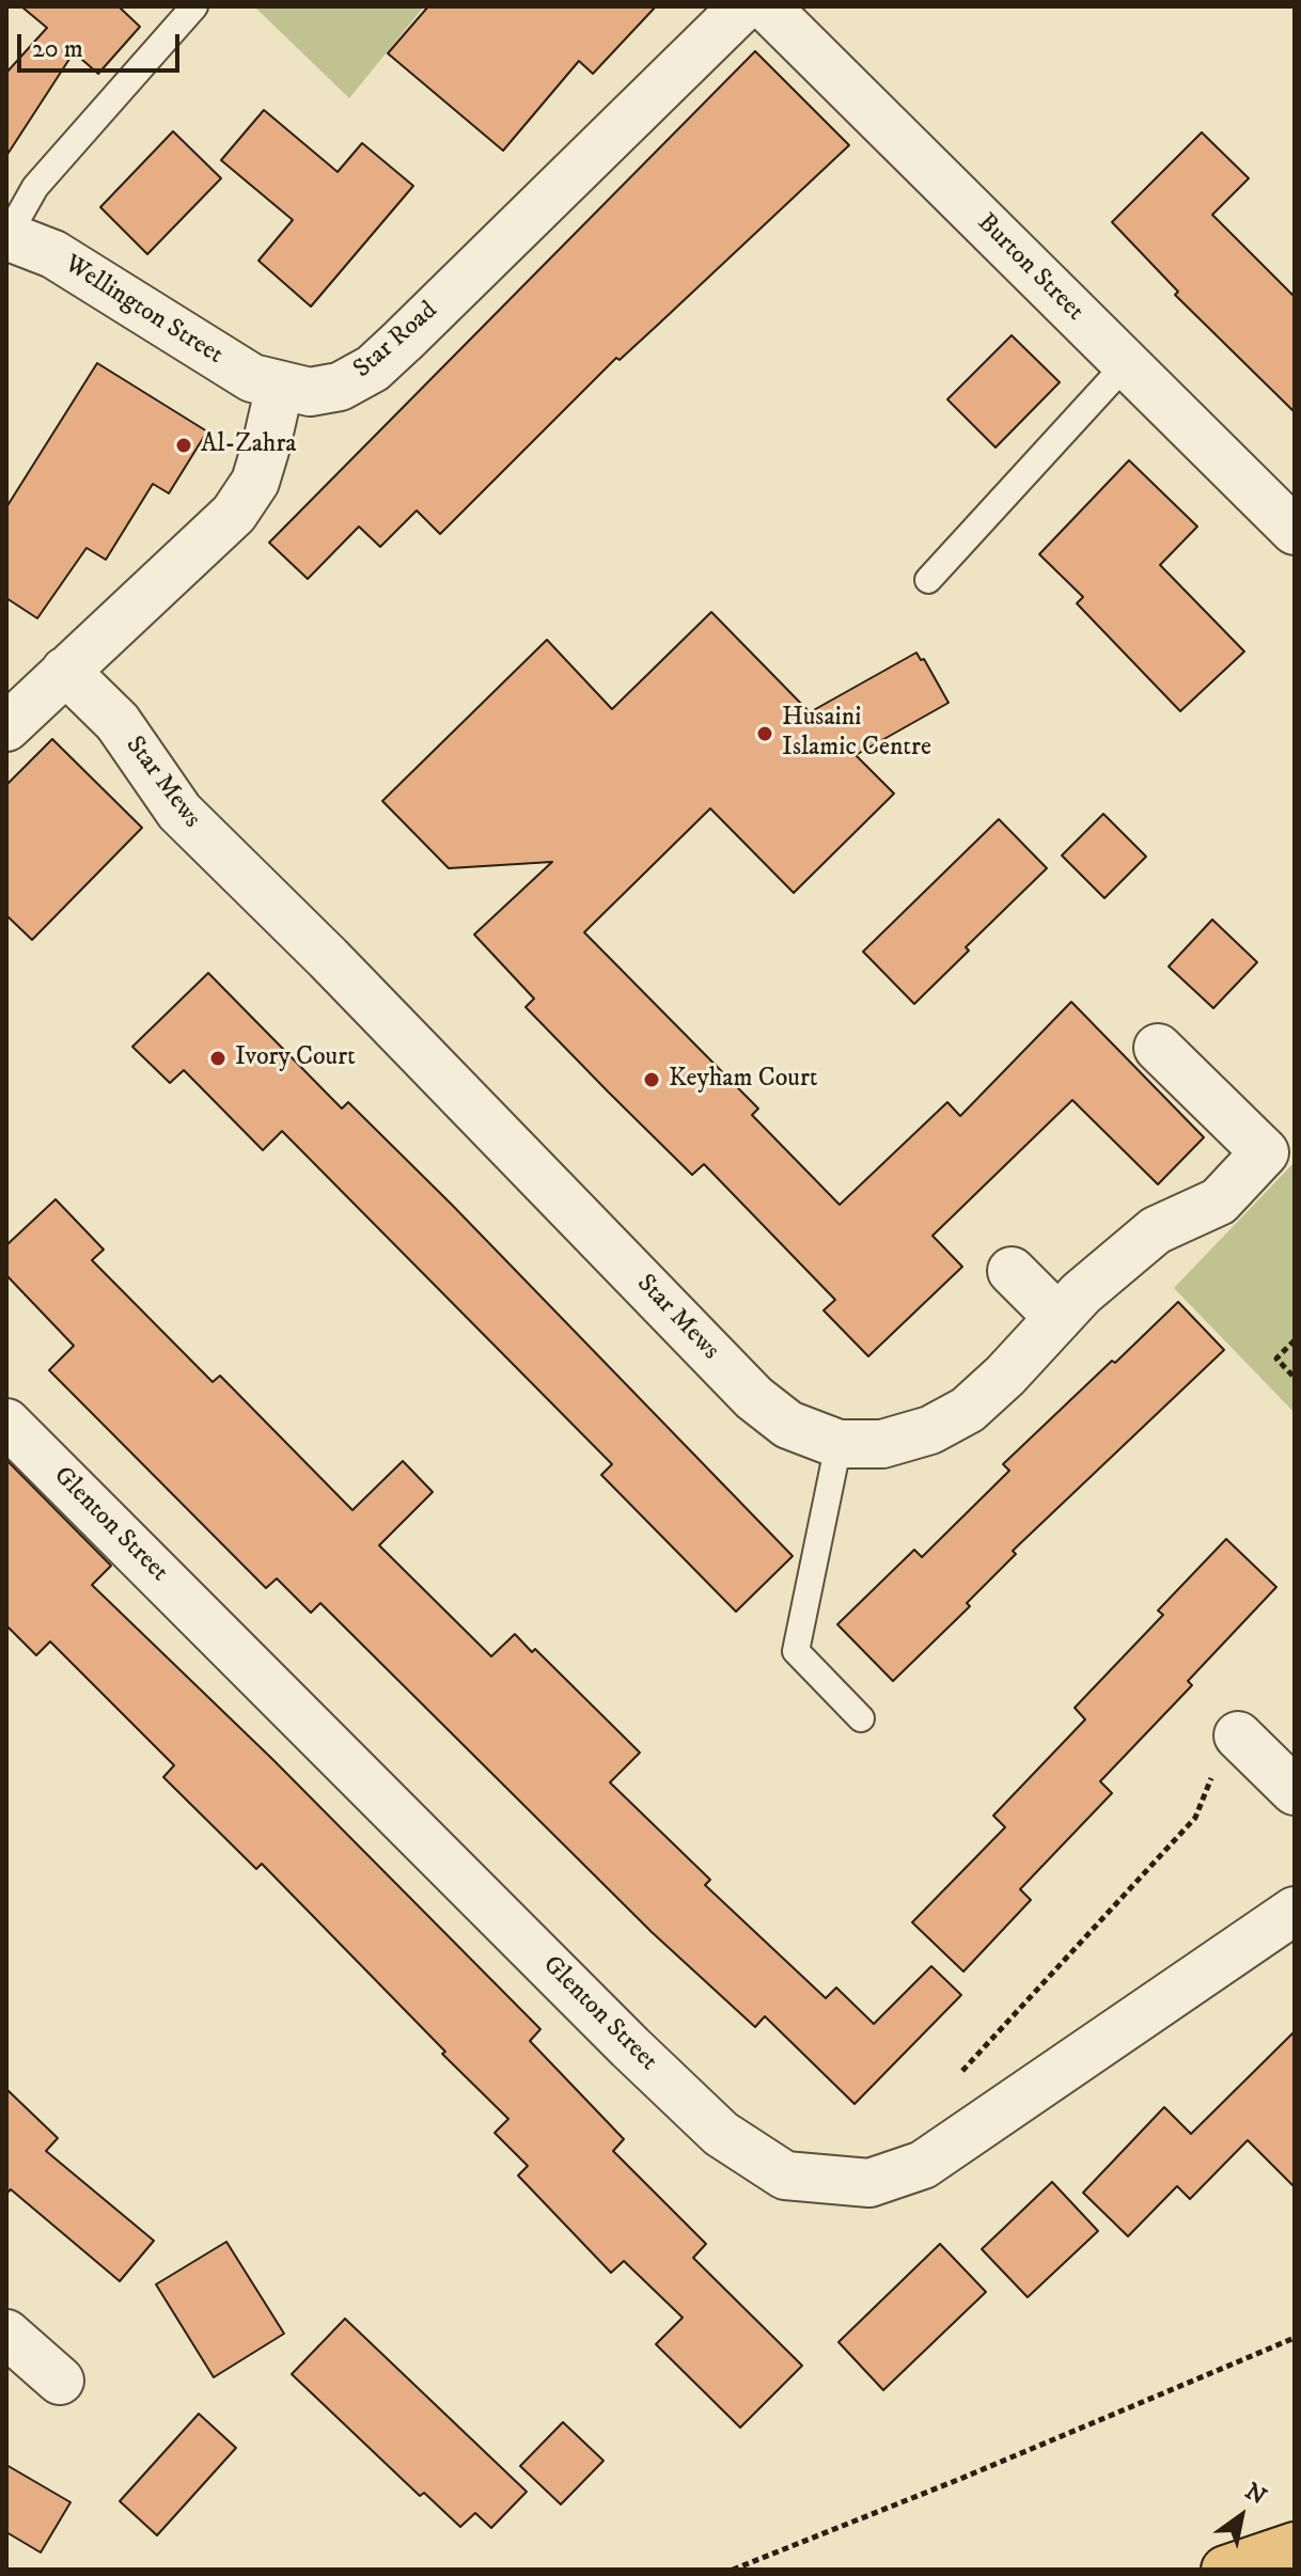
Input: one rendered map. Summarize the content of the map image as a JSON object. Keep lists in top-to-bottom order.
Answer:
{
  "streets": {
    "street": [
      "Burton Street",
      "Wellington Street",
      "Star Road",
      "Star Mews",
      "Glenton Street"
    ]
  },
  "crossings": [
    ["Wellington Street", "Star Road"]
  ],
  "places": [
    "Al-Zahra",
    "Husaini Islamic Centre",
    "Ivory Court",
    "Keyham Court"
  ],
  "scale_bar": "20 m",
  "north": "top right"
}
